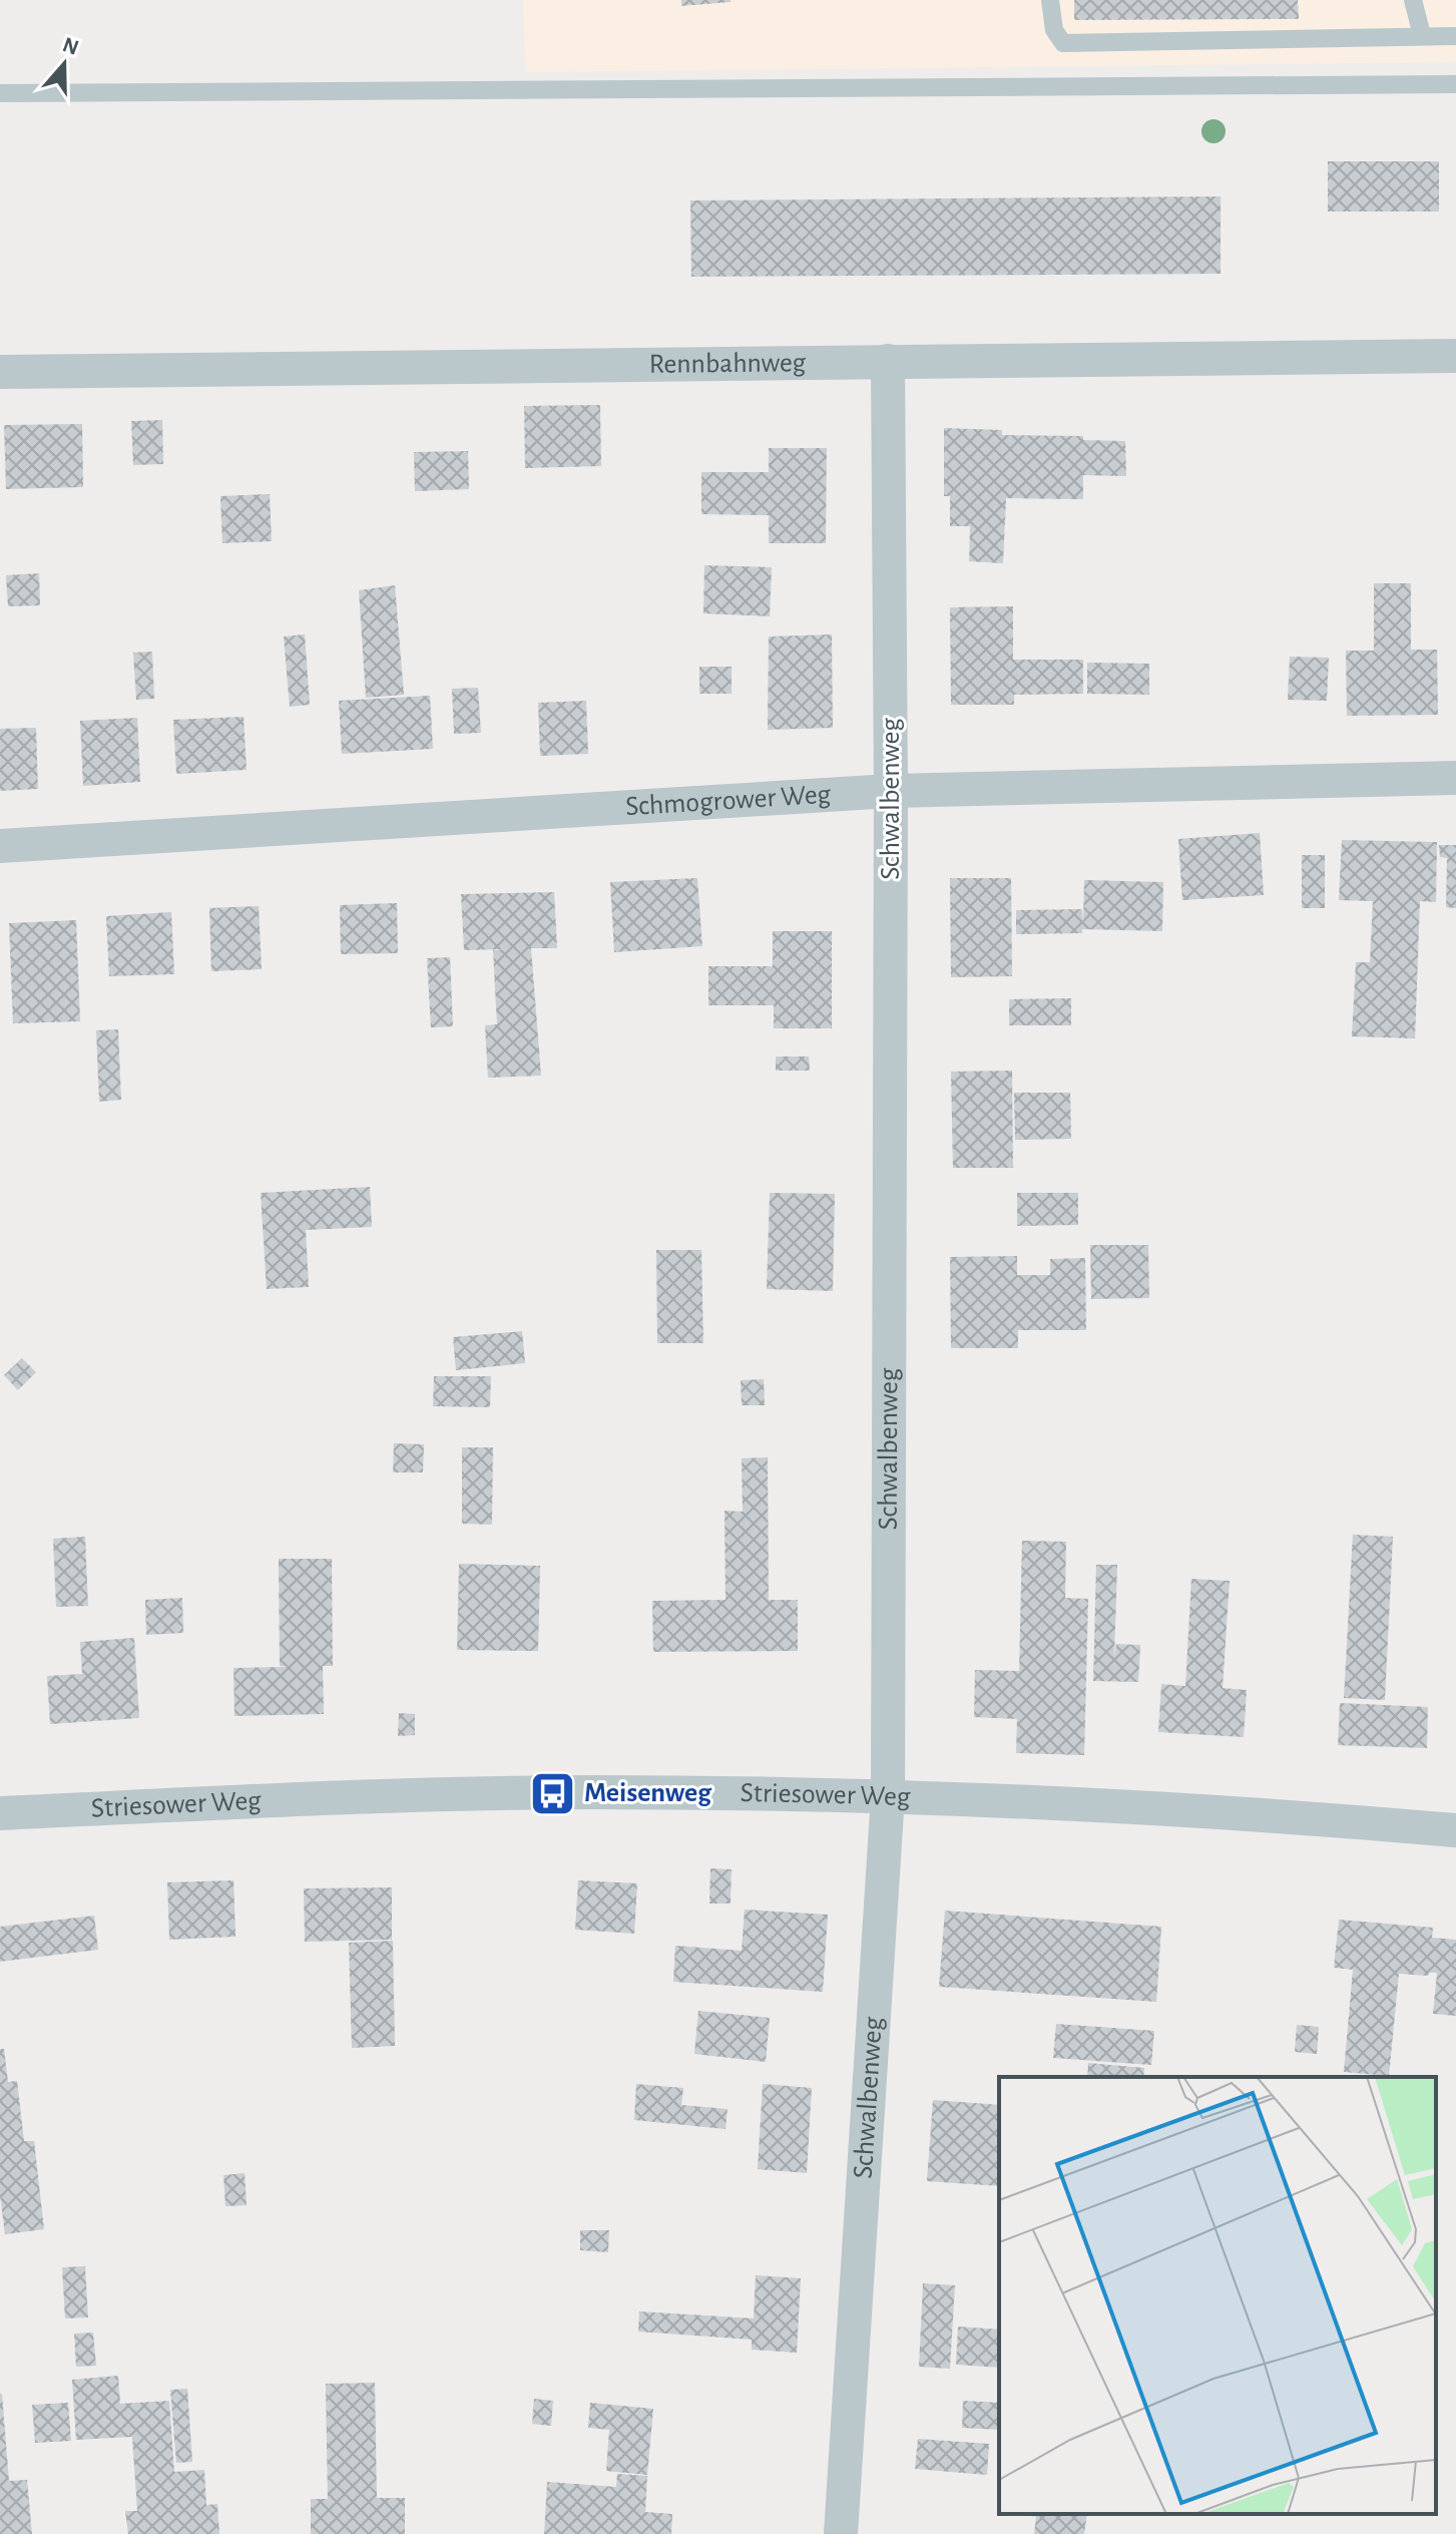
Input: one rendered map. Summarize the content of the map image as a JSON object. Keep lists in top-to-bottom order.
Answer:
{
  "streets": {
    "street": [
      "Rennbahnweg",
      "Schwalbenweg",
      "Schmogrower Weg",
      "Striesower Weg"
    ]
  },
  "crossings": [
    ["Rennbahnweg", "Schwalbenweg"],
    ["Schwalbenweg", "Schmogrower Weg"],
    ["Schwalbenweg", "Striesower Weg"]
  ],
  "places": {
    "bus stop": ["Meisenweg"]
  },
  "north": "top"
}
